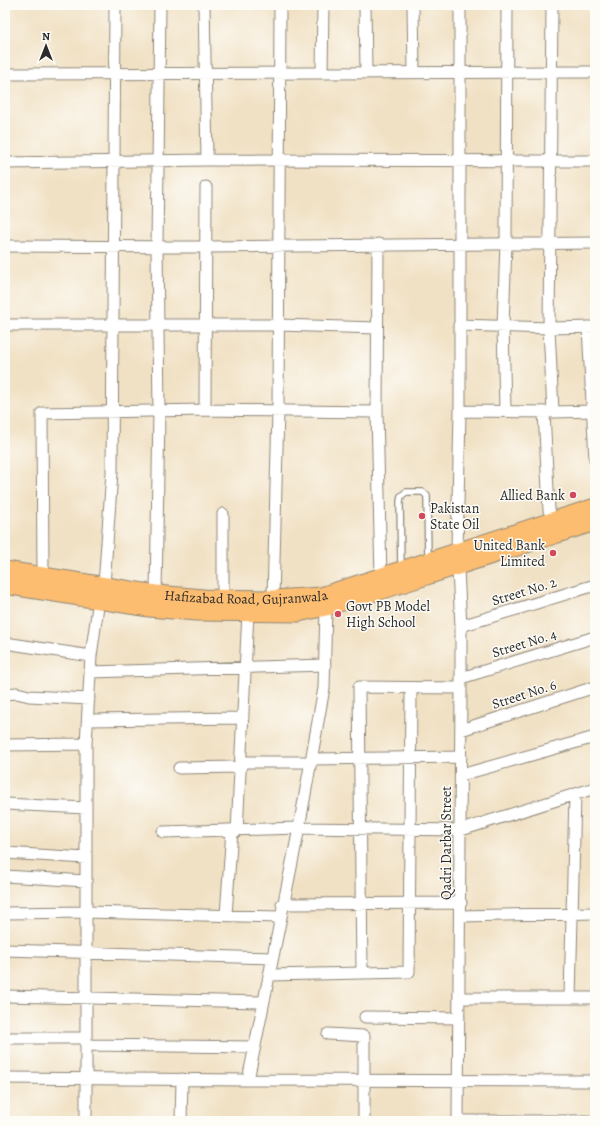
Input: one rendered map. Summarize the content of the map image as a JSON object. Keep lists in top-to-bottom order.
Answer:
{
  "streets": {
    "main road": ["Hafizabad Road, Gujranwala"],
    "street": [
      "Street No. 2",
      "Street No. 4",
      "Street No. 6",
      "Qadri Darbar Street"
    ]
  },
  "crossings": [
    ["Street No. 2", "Qadri Darbar Street"],
    ["Hafizabad Road, Gujranwala", "Qadri Darbar Street"],
    ["Street No. 4", "Qadri Darbar Street"],
    ["Street No. 6", "Qadri Darbar Street"]
  ],
  "places": [
    "Allied Bank",
    "Pakistan State Oil",
    "United Bank Limited",
    "Govt PB Model High School"
  ],
  "north": "top"
}
